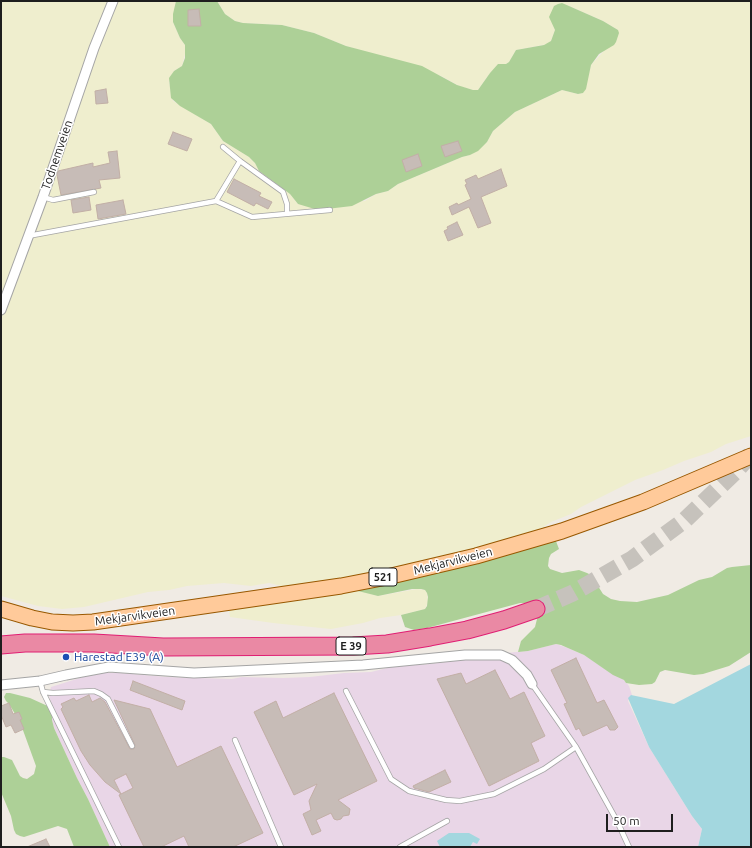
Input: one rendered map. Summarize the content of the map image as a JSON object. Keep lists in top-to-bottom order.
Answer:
{
  "streets": {
    "highway": ["E 39"],
    "main road": ["Mekjarvikveien", "521"],
    "street": ["Todnemveien"]
  },
  "places": ["Harestad E39 (A)"],
  "scale_bar": "50 m"
}
